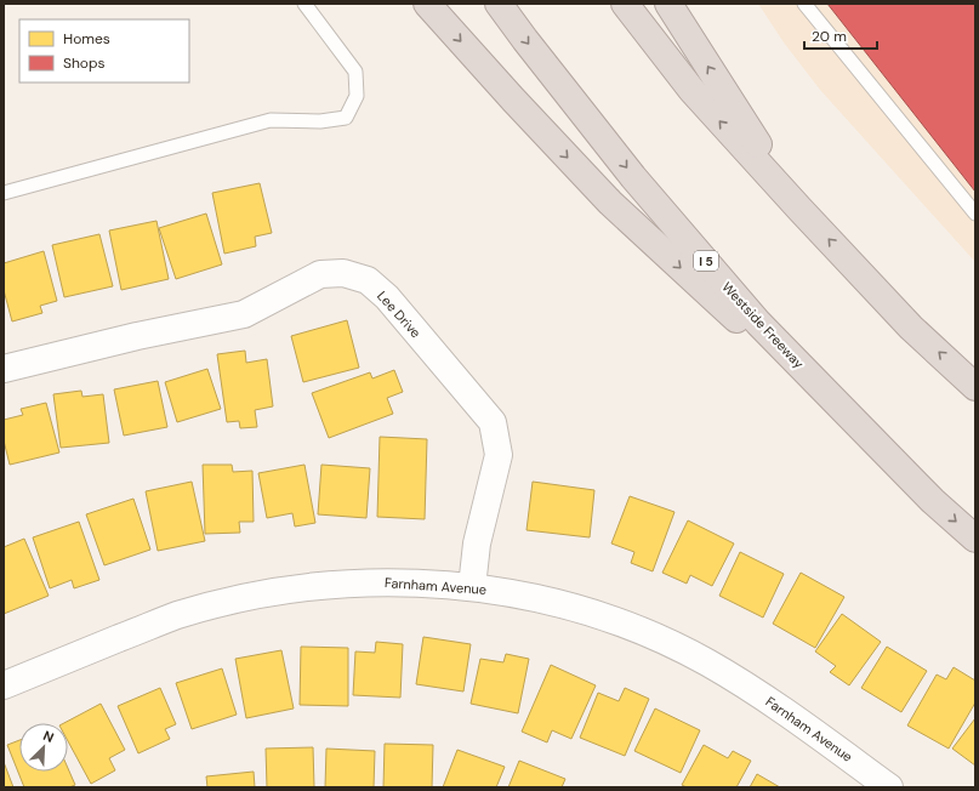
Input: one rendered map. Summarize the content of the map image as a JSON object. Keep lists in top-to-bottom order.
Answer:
{
  "streets": {
    "highway": ["I 5", "Westside Freeway"],
    "street": ["Lee Drive", "Farnham Avenue"]
  },
  "crossings": [
    ["Lee Drive", "Farnham Avenue"]
  ],
  "legend": ["Homes", "Shops"],
  "scale_bar": "20 m",
  "north": "top right"
}
